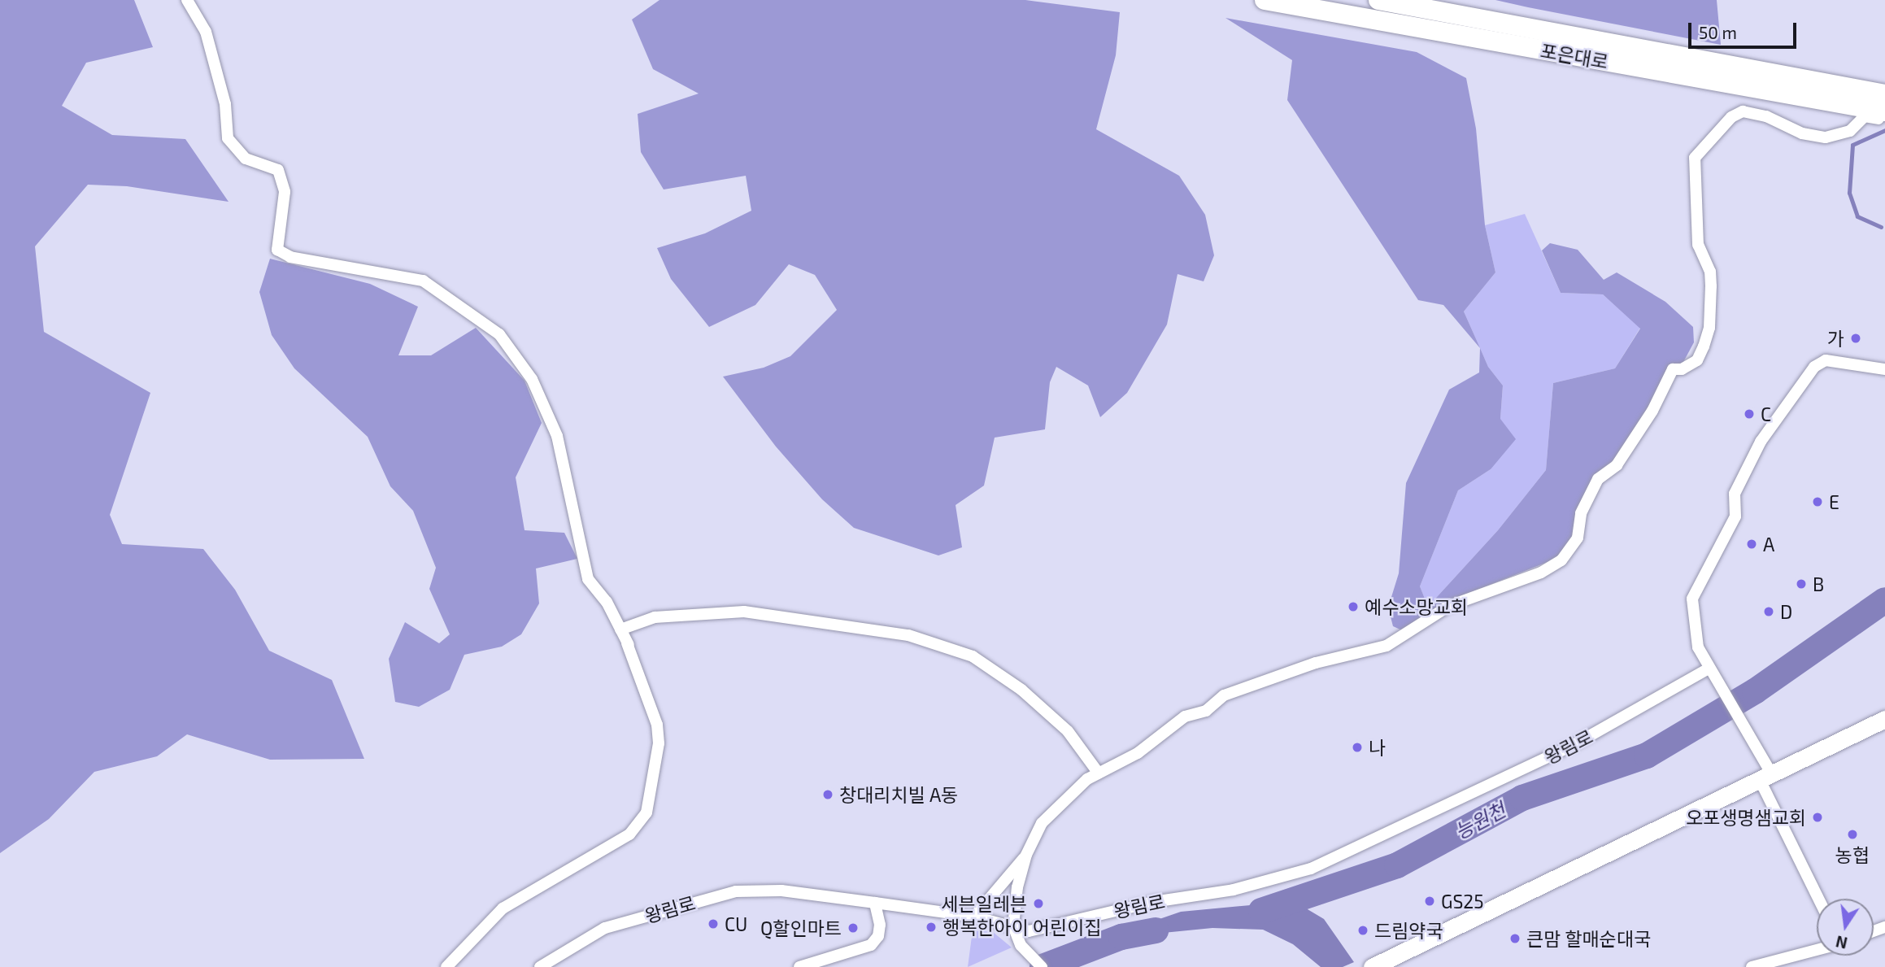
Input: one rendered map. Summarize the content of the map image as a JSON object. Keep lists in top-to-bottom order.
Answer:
{
  "streets": {
    "highway": ["포은대로"],
    "street": ["왕림로"]
  },
  "water": ["능원천"],
  "places": [
    "가",
    "C",
    "E",
    "A",
    "B",
    "예수소망교회",
    "D",
    "나",
    "창대리치빌 A동",
    "오포생명샘교회",
    "농협",
    "GS25",
    "세븐일레븐",
    "CU",
    "행복한아이 어린이집",
    "Q할인마트",
    "드림약국",
    "큰맘 할매순대국"
  ],
  "scale_bar": "50 m",
  "north": "bottom"
}
